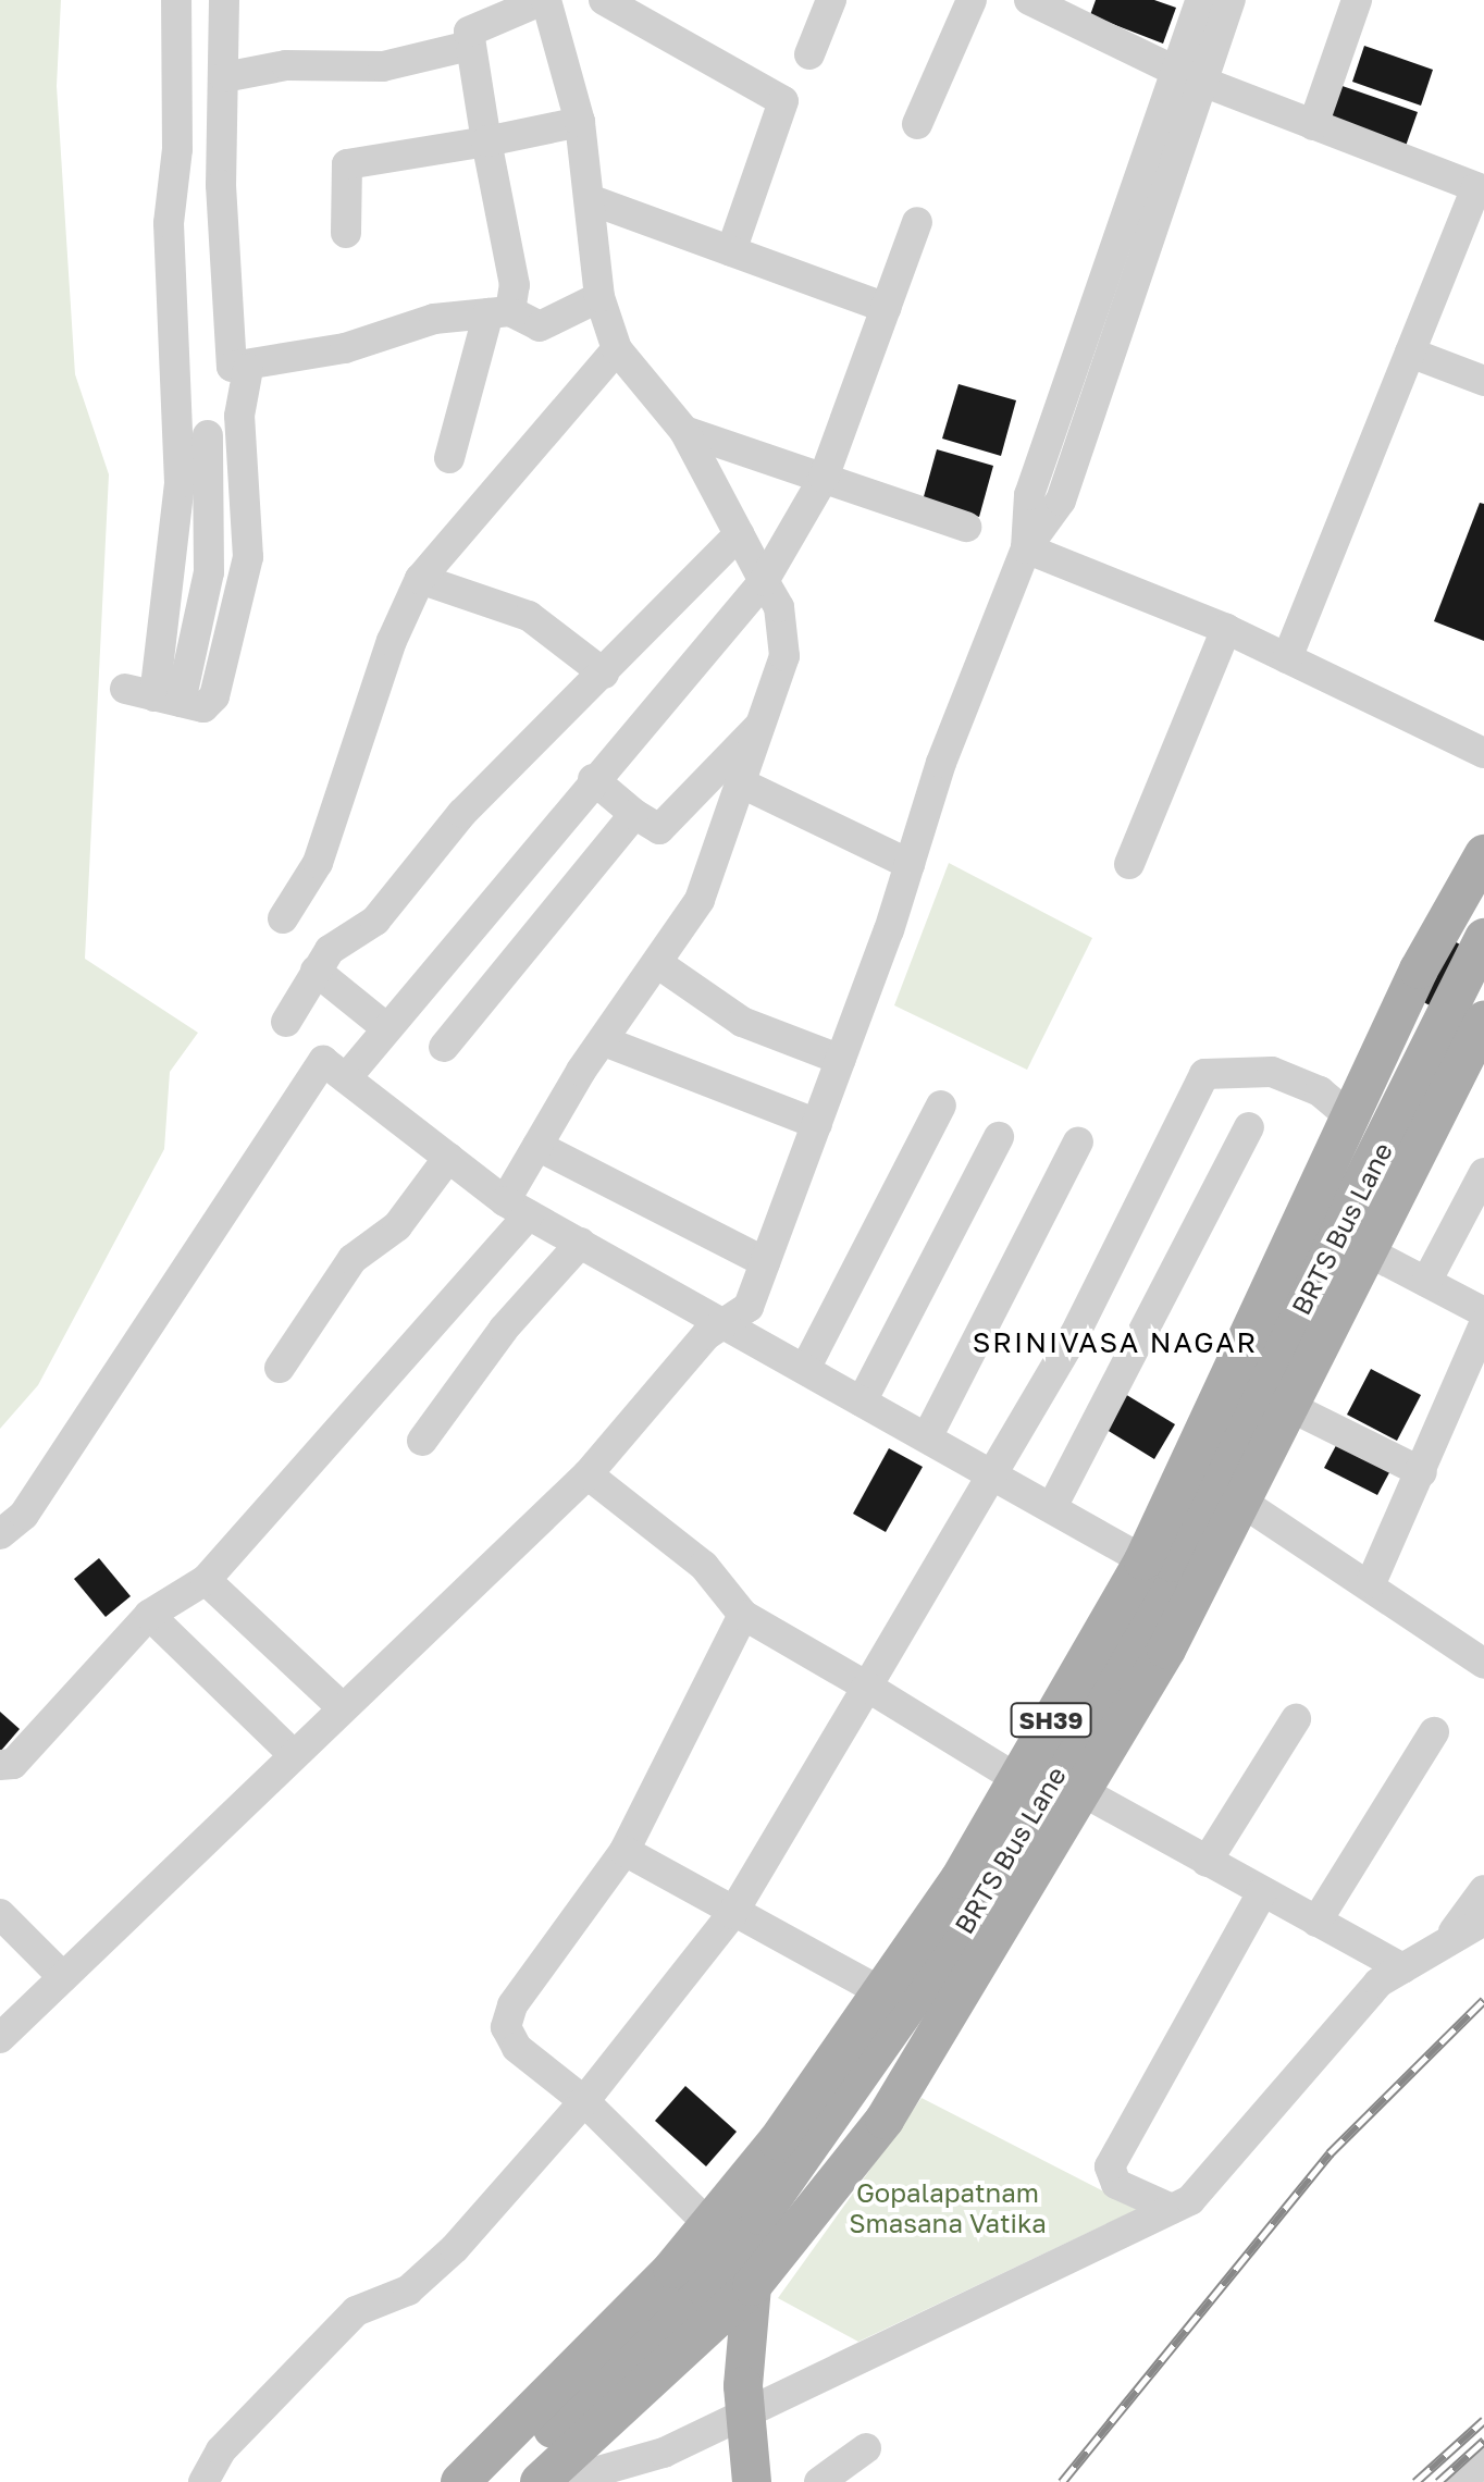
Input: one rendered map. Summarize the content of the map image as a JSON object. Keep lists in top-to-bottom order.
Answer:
{
  "streets": {
    "main road": ["BRTS Bus Lane", "SH39"]
  },
  "crossings": [
    ["BRTS Bus Lane", "SH39"]
  ],
  "districts": ["SRINIVASA NAGAR"],
  "parks": ["Gopalapatnam Smasana Vatika"]
}
